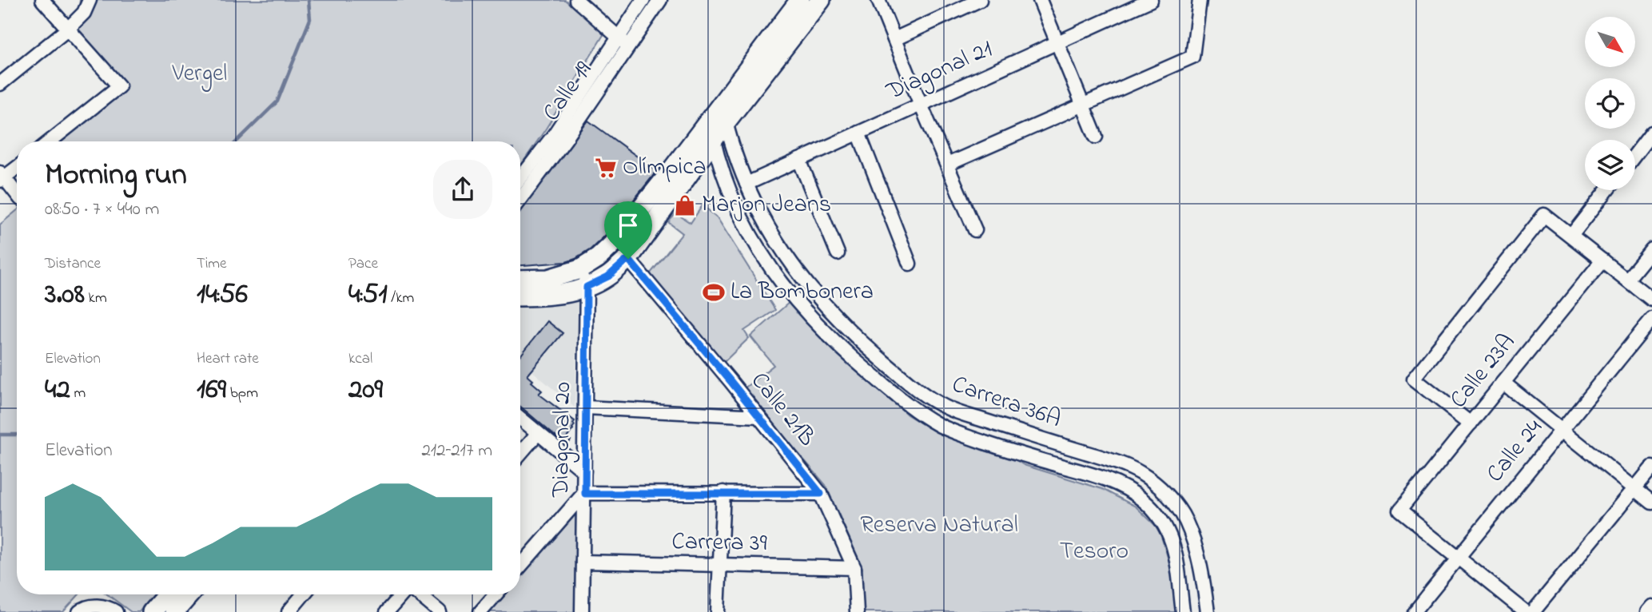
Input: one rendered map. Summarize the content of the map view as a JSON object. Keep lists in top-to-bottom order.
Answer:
{
  "streets": {
    "street": [
      "Diagonal 21",
      "Calle 19",
      "Calle 23A",
      "Carrera 36A",
      "Calle 21B",
      "Diagonal 20",
      "Calle 24",
      "Carrera 39"
    ]
  },
  "crossings": [
    ["Diagonal 21", "Carrera 36A"],
    ["Calle 23A", "Calle 24"],
    ["Calle 21B", "Carrera 39"],
    ["Diagonal 20", "Carrera 39"]
  ],
  "parks": ["Vergel", "Reserva Natural", "Tesoro"],
  "places": {
    "supermarket": ["Olímpica"],
    "shop": ["Marjon Jeans"],
    "sports": ["La Bombonera"]
  },
  "north": "bottom right",
  "page": {
    "heading": ["Morning run", "08:50 · 7 × 440 m"],
    "stats": [
      ["Distance", "3.08 km"],
      ["Time", "14:56"],
      ["Pace", "4:51 /km"],
      ["Elevation", "42 m"],
      ["Heart rate", "169 bpm"],
      ["kcal", "209"]
    ],
    "chart": ["Elevation", "212–217 m"]
  }
}
